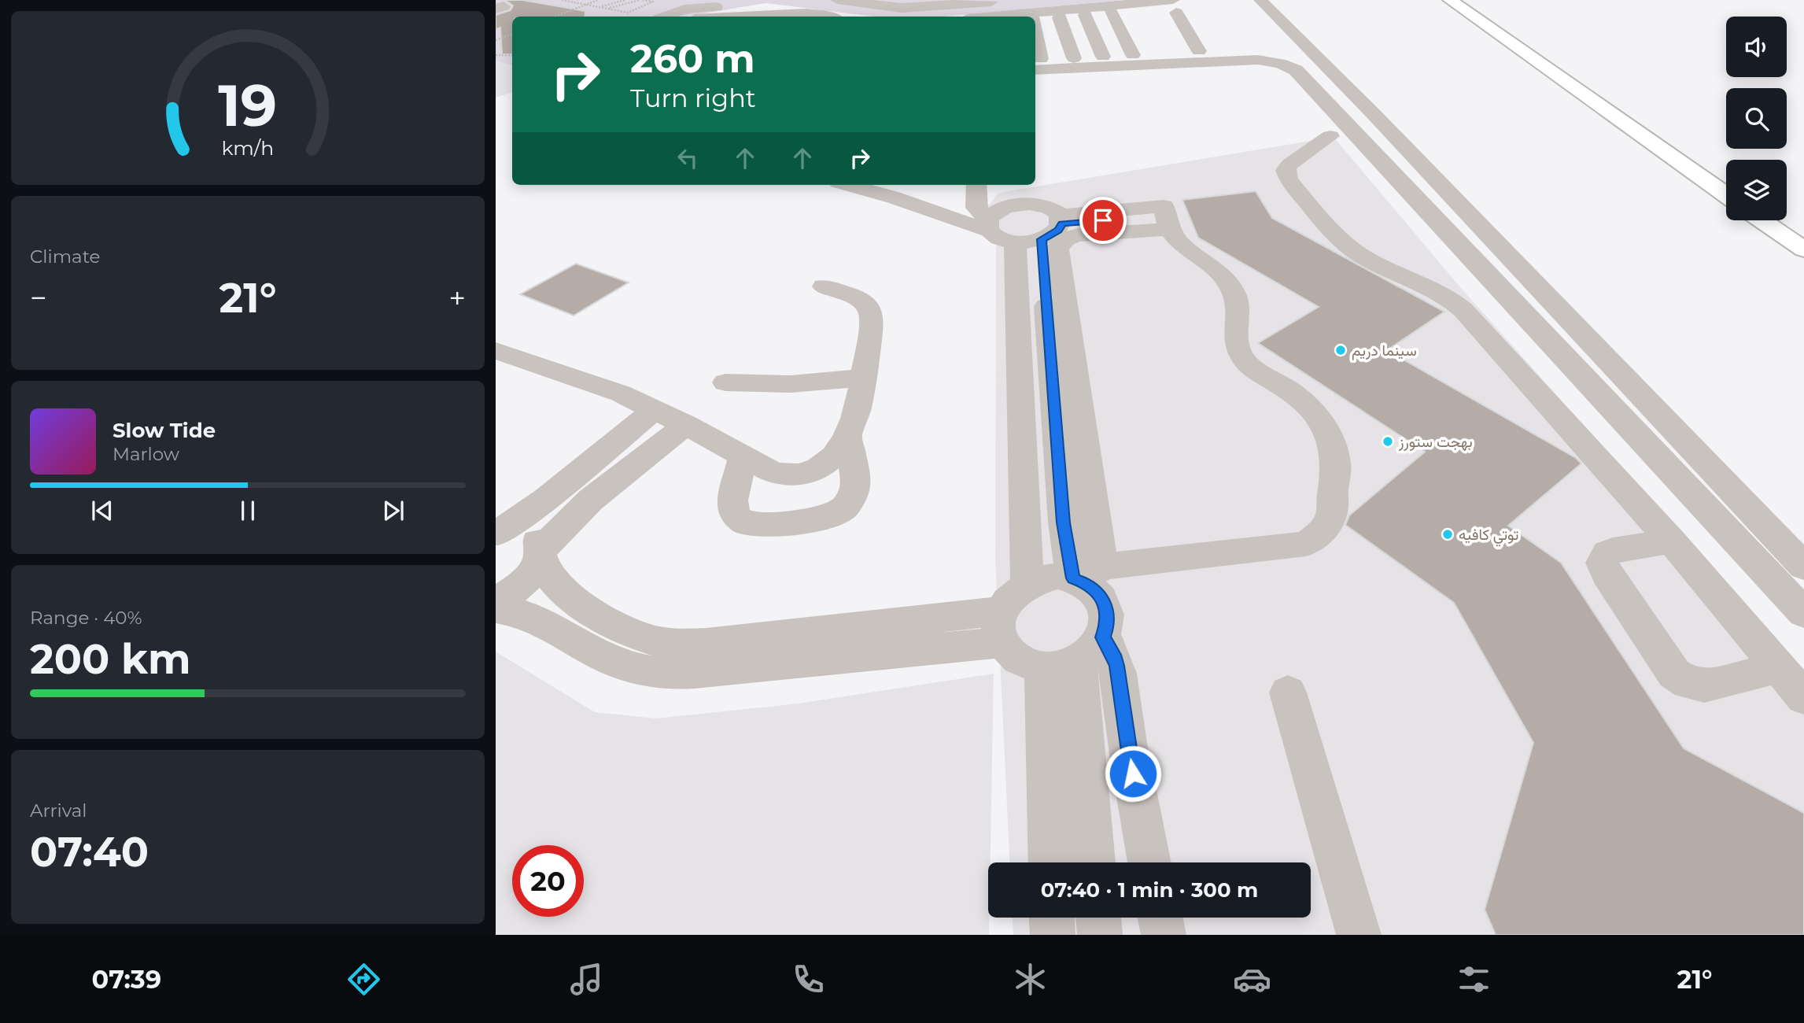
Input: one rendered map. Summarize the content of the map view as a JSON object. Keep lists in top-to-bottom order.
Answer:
{
  "places": ["سينما دريم", "بهجت ستورز", "توتي كافيه"],
  "page": {
    "turn": ["260 m", "Turn right"],
    "tile": [
      "Climate",
      ["Range · 40%", "200 km"],
      ["Arrival", "07:40"]
    ],
    "heat": ["−", "21°", "+"],
    "song": ["Slow Tide", "Marlow"],
    "limit": "20",
    "trip": "07:40 · 1 min · 300 m",
    "tabs": ["07:39", "21°"],
    "gauge": ["19", "km/h"]
  }
}
